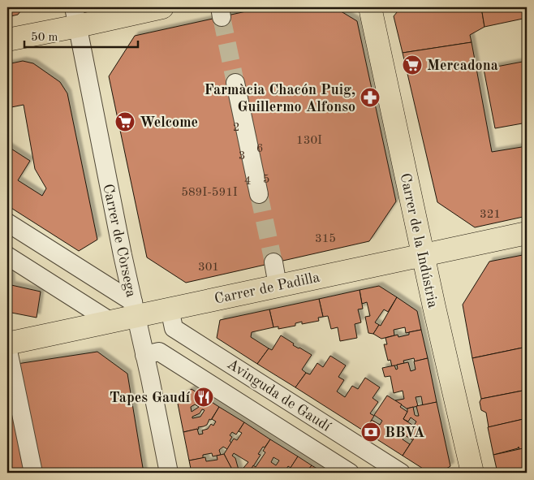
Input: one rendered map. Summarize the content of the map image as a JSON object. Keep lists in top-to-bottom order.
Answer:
{
  "streets": {
    "main road": ["Carrer de la Indústria", "Carrer de Padilla"],
    "street": ["Carrer de Còrsega", "Avinguda de Gaudí"]
  },
  "crossings": [
    ["Carrer de Còrsega", "Carrer de Padilla"],
    ["Carrer de Còrsega", "Avinguda de Gaudí"],
    ["Carrer de la Indústria", "Carrer de Padilla"],
    ["Carrer de Padilla", "Avinguda de Gaudí"]
  ],
  "places": {
    "supermarket": ["Mercadona", "Welcome"],
    "pharmacy": ["Farmàcia Chacón Puig, Guillermo Alfonso"],
    "restaurant": ["Tapes Gaudí"],
    "bank": ["BBVA"]
  },
  "house_numbers": [
    "2",
    "130I",
    "6",
    "3",
    "5",
    "4",
    "589I-591I",
    "321",
    "315",
    "301"
  ],
  "scale_bar": "50 m"
}
